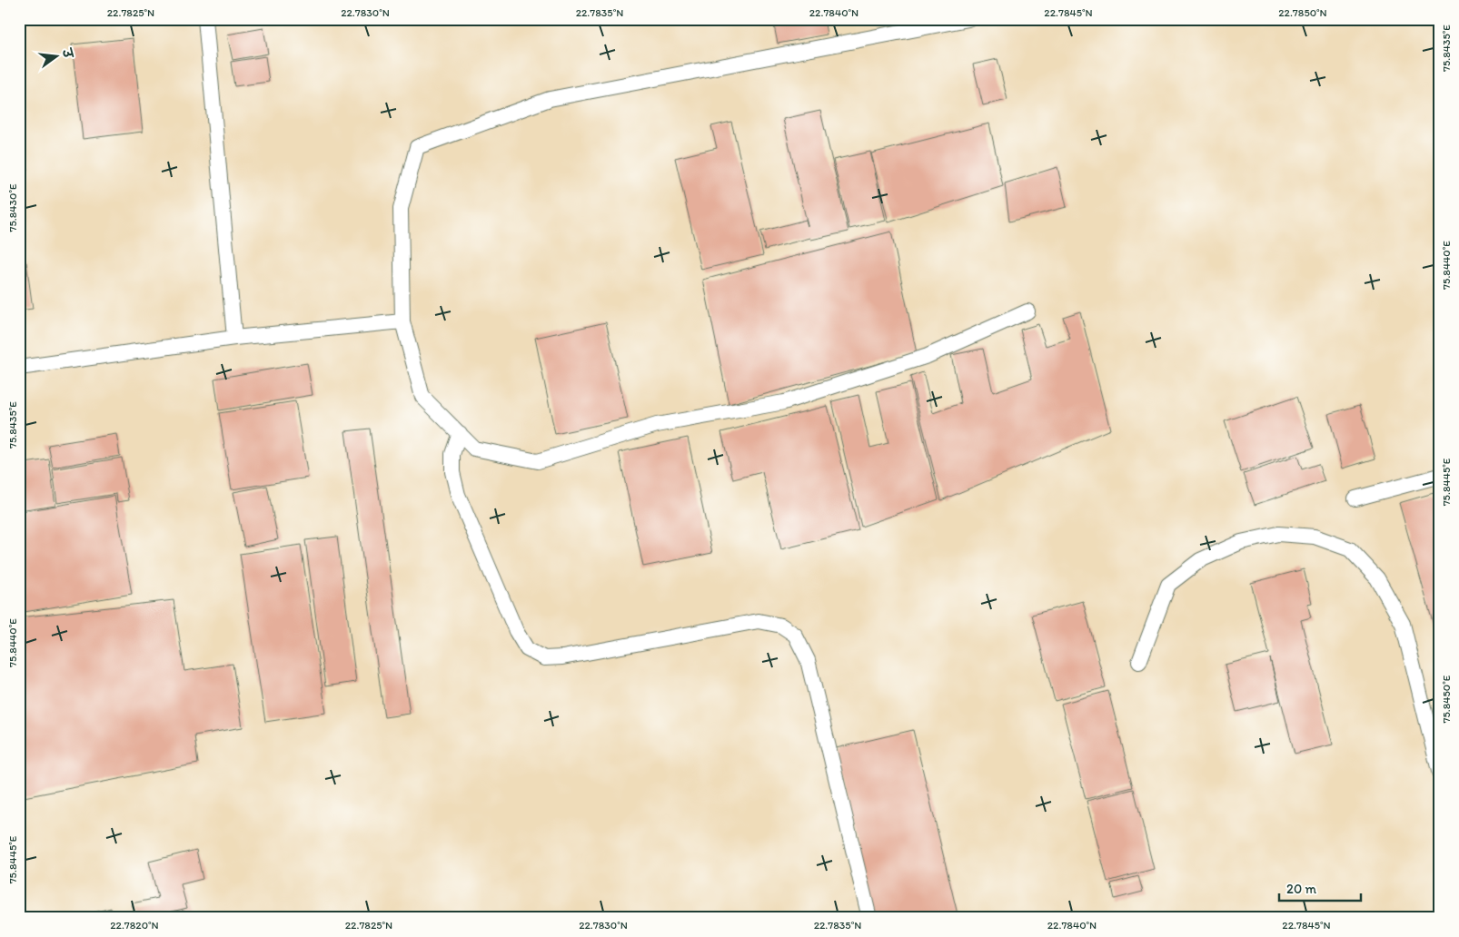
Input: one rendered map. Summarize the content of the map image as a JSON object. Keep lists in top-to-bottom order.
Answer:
{
  "scale_bar": "20 m",
  "north": "right",
  "coordinates": [
    "22.7825°N",
    "22.7830°N",
    "22.7835°N",
    "22.7840°N",
    "22.7845°N",
    "22.7850°N",
    "75.8435°E",
    "75.8430°E",
    "75.8440°E",
    "75.8445°E",
    "75.8450°E",
    "22.7820°N"
  ]
}
